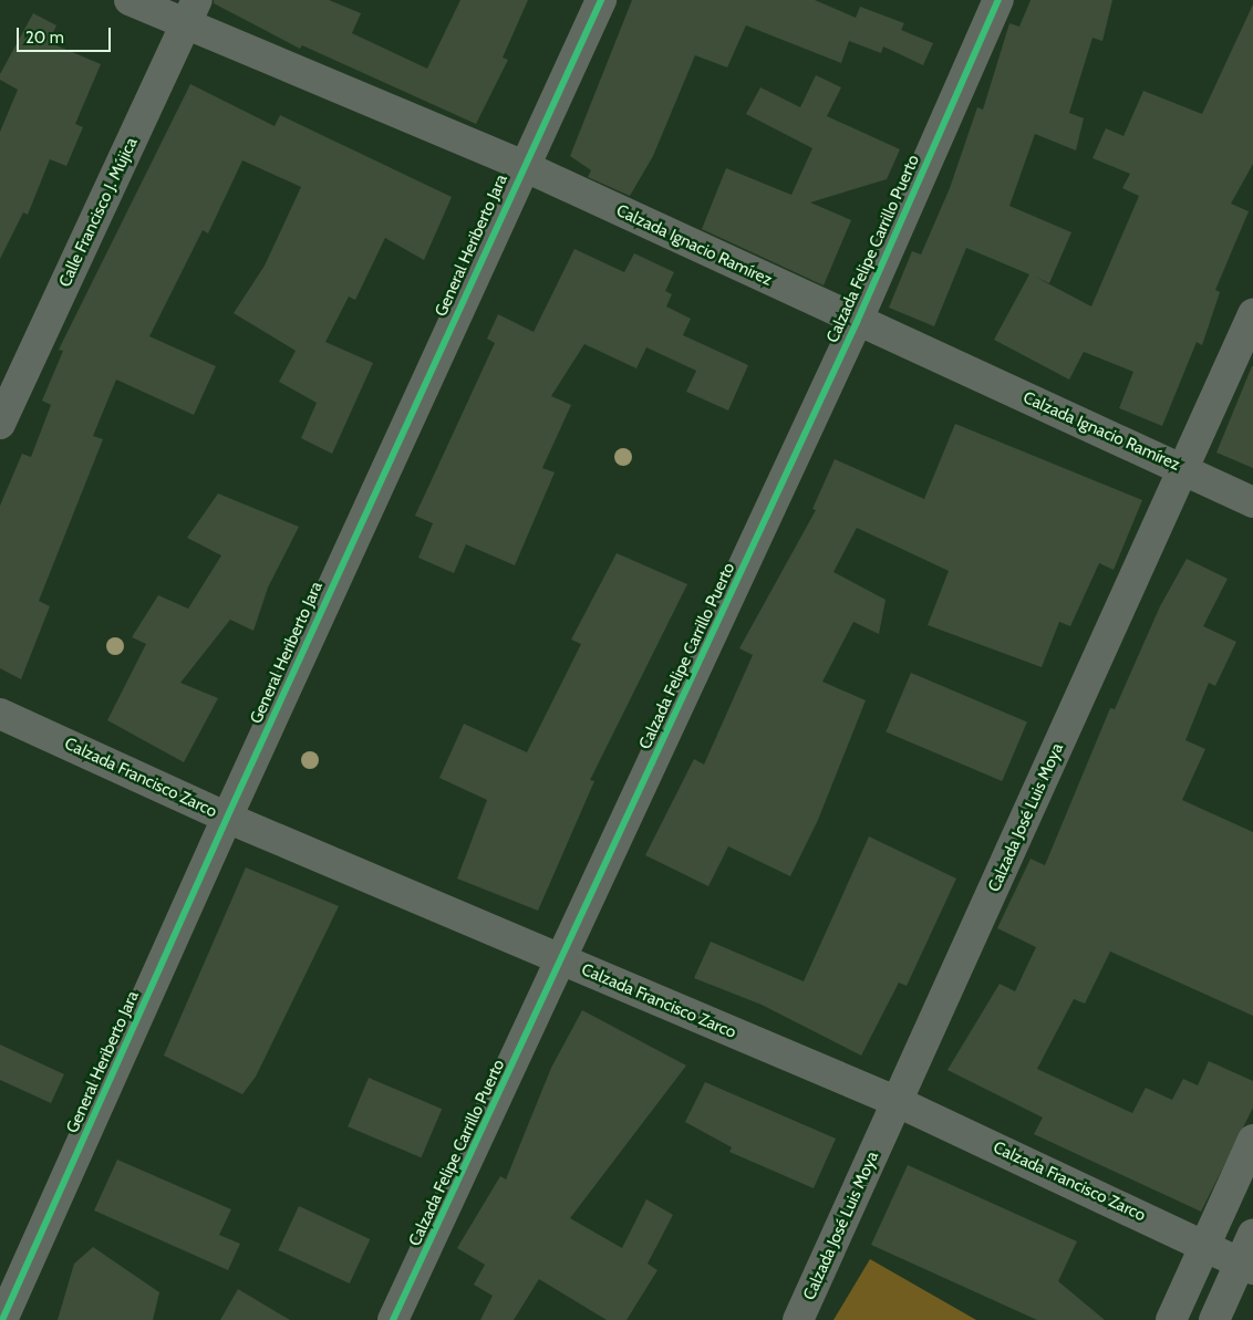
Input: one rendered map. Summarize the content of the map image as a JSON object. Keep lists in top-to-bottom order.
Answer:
{
  "streets": {
    "street": [
      "Calle Francisco J. Mújica",
      "General Heriberto Jara",
      "Calzada Ignacio Ramírez",
      "Calzada Felipe Carrillo Puerto",
      "Calzada Francisco Zarco",
      "Calzada José Luis Moya"
    ]
  },
  "crossings": [
    ["Calle Francisco J. Mújica", "Calzada Ignacio Ramírez"],
    ["General Heriberto Jara", "Calzada Ignacio Ramírez"],
    ["General Heriberto Jara", "Calzada Francisco Zarco"],
    ["Calzada Ignacio Ramírez", "Calzada Felipe Carrillo Puerto"],
    ["Calzada Ignacio Ramírez", "Calzada José Luis Moya"],
    ["Calzada Felipe Carrillo Puerto", "Calzada Francisco Zarco"],
    ["Calzada Francisco Zarco", "Calzada José Luis Moya"]
  ],
  "scale_bar": "20 m"
}
